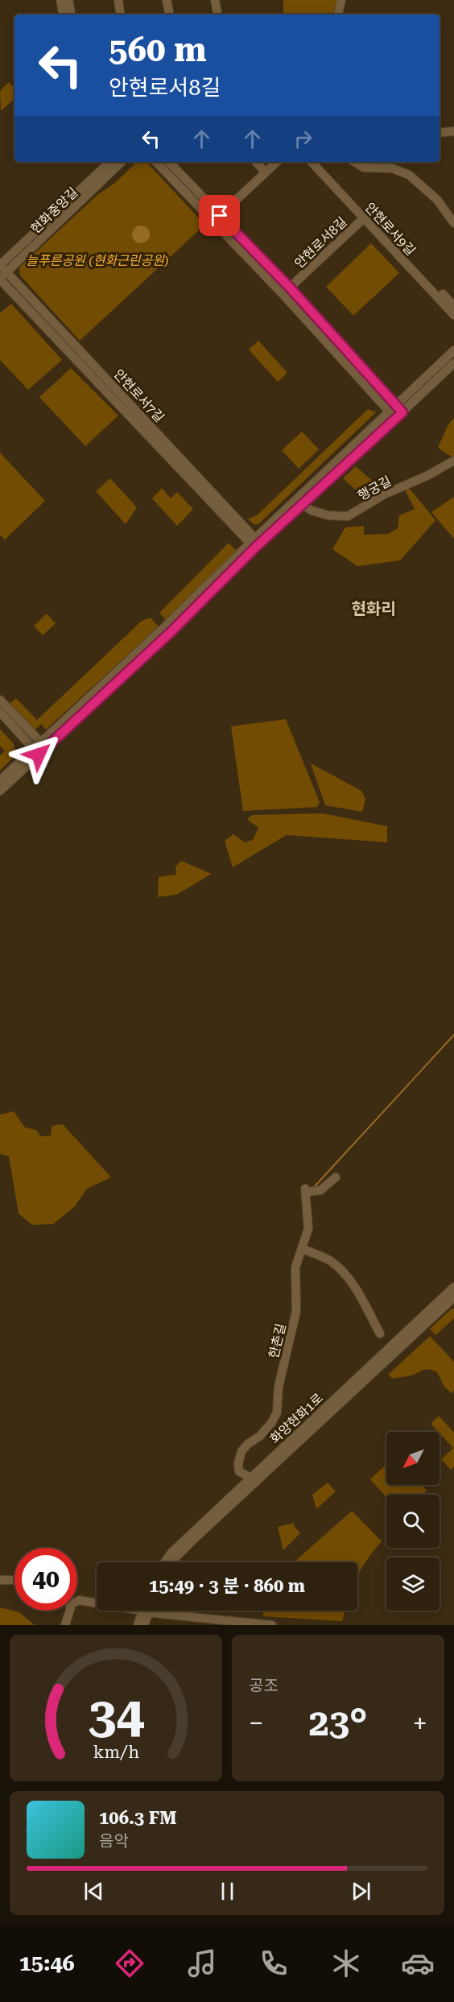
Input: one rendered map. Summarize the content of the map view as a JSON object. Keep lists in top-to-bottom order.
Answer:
{
  "streets": {
    "street": [
      "현화중앙길",
      "안현로서9길",
      "안현로서8길",
      "안현로서7길",
      "행궁길",
      "한촌길",
      "화양현화1로"
    ]
  },
  "crossings": [
    ["현화중앙길", "안현로서7길"],
    ["안현로서9길", "안현로서8길"],
    ["한촌길", "화양현화1로"]
  ],
  "districts": ["현화리"],
  "parks": ["늘푸른공원 (현화근린공원)"],
  "north": "bottom left",
  "page": {
    "turn": ["560 m", "안현로서8길"],
    "limit": "40",
    "trip": "15:49 · 3 분 · 860 m",
    "tile": "공조",
    "heat": ["−", "23°", "+"],
    "song": ["106.3 FM", "음악"],
    "tabs": "15:46",
    "gauge": ["34", "km/h"]
  }
}
